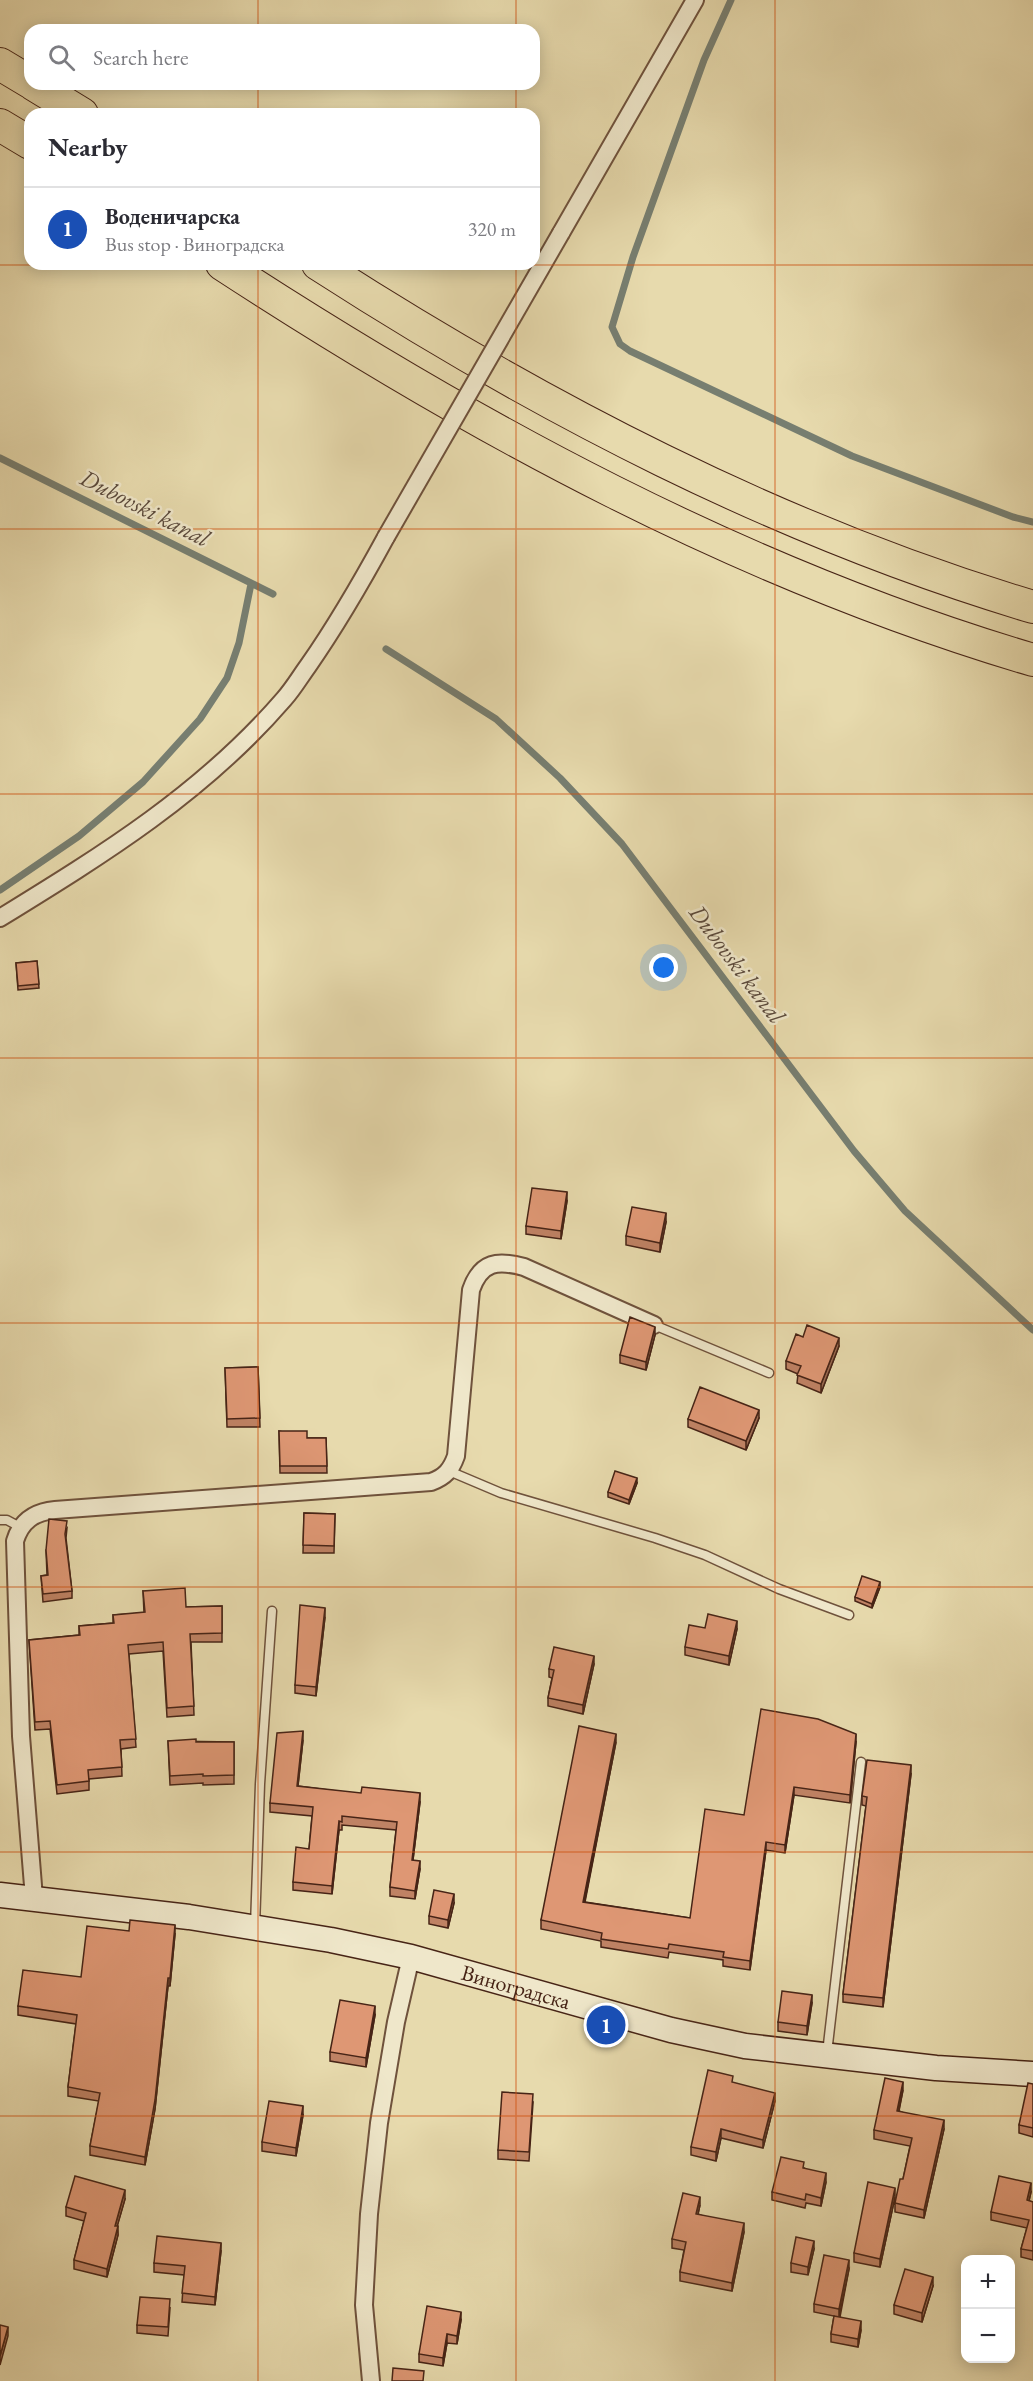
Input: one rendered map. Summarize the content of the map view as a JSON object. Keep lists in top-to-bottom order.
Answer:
{
  "streets": {
    "street": ["Виноградска"]
  },
  "water": ["Dubovski kanal"],
  "page": {
    "search": "Search here",
    "heading": "Nearby",
    "list": [
      {
        "mark": "1",
        "name": "Воденичарска",
        "note": "Bus stop · Виноградска",
        "value": "320 m"
      }
    ],
    "pins": "1",
    "map_buttons": ["+", "−"]
  }
}
